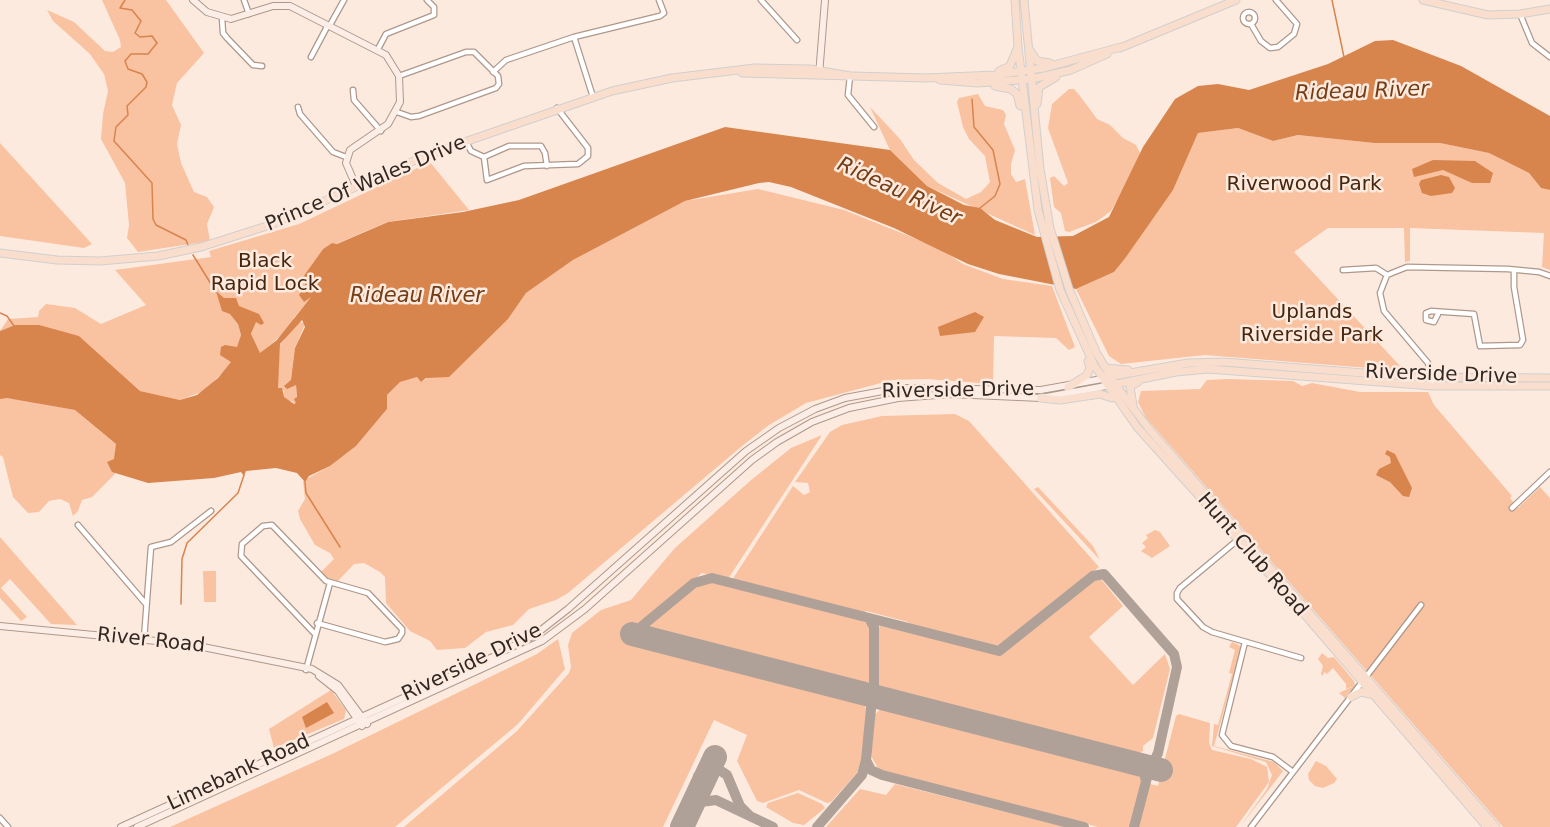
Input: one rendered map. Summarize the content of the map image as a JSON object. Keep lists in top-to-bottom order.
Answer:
{
  "streets": {
    "main road": [
      "Prince Of Wales Drive",
      "Riverside Drive",
      "Hunt Club Road",
      "River Road",
      "Limebank Road"
    ]
  },
  "crossings": [
    ["Riverside Drive", "Hunt Club Road"],
    ["Riverside Drive", "River Road"],
    ["Riverside Drive", "Limebank Road"],
    ["River Road", "Limebank Road"]
  ],
  "water": ["Rideau River"],
  "parks": ["Riverwood Park", "Black Rapid Lock", "Uplands Riverside Park"]
}
